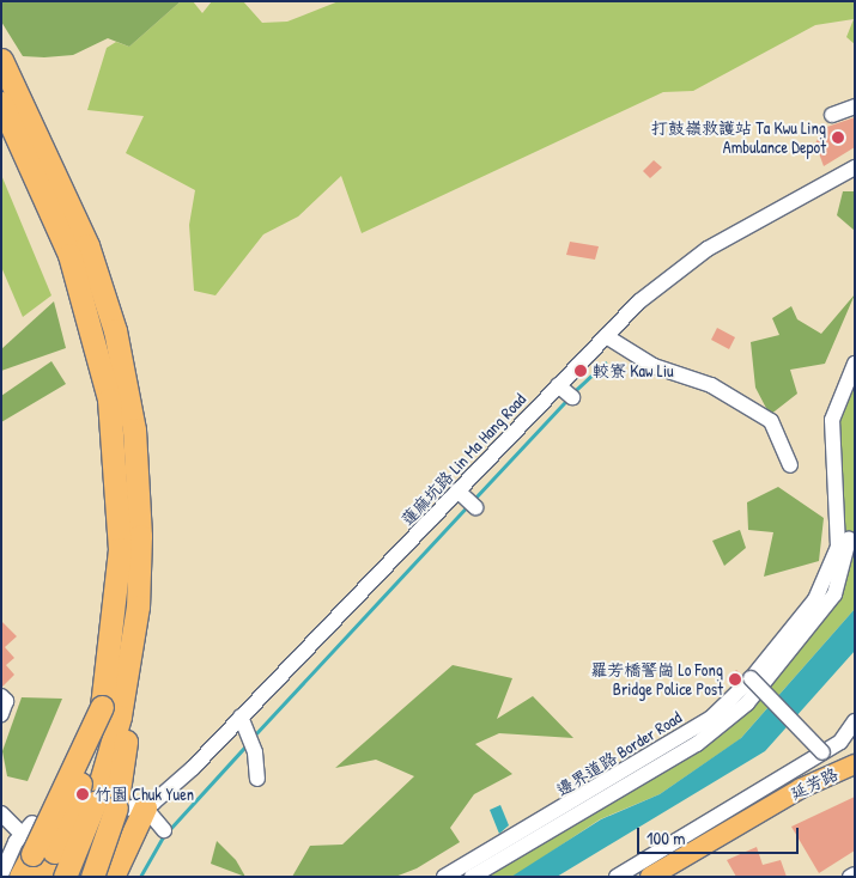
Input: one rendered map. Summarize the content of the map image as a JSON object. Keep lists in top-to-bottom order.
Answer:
{
  "streets": {
    "main road": ["延芳路"],
    "street": ["蓮麻坑路 Lin Ma Hang Road", "邊界道路 Border Road"]
  },
  "places": [
    "打鼓嶺救護站 Ta Kwu Ling Ambulance Depot",
    "較寮 Kaw Liu",
    "羅芳橋警崗 Lo Fong Bridge Police Post",
    "竹園 Chuk Yuen"
  ],
  "scale_bar": "100 m"
}
